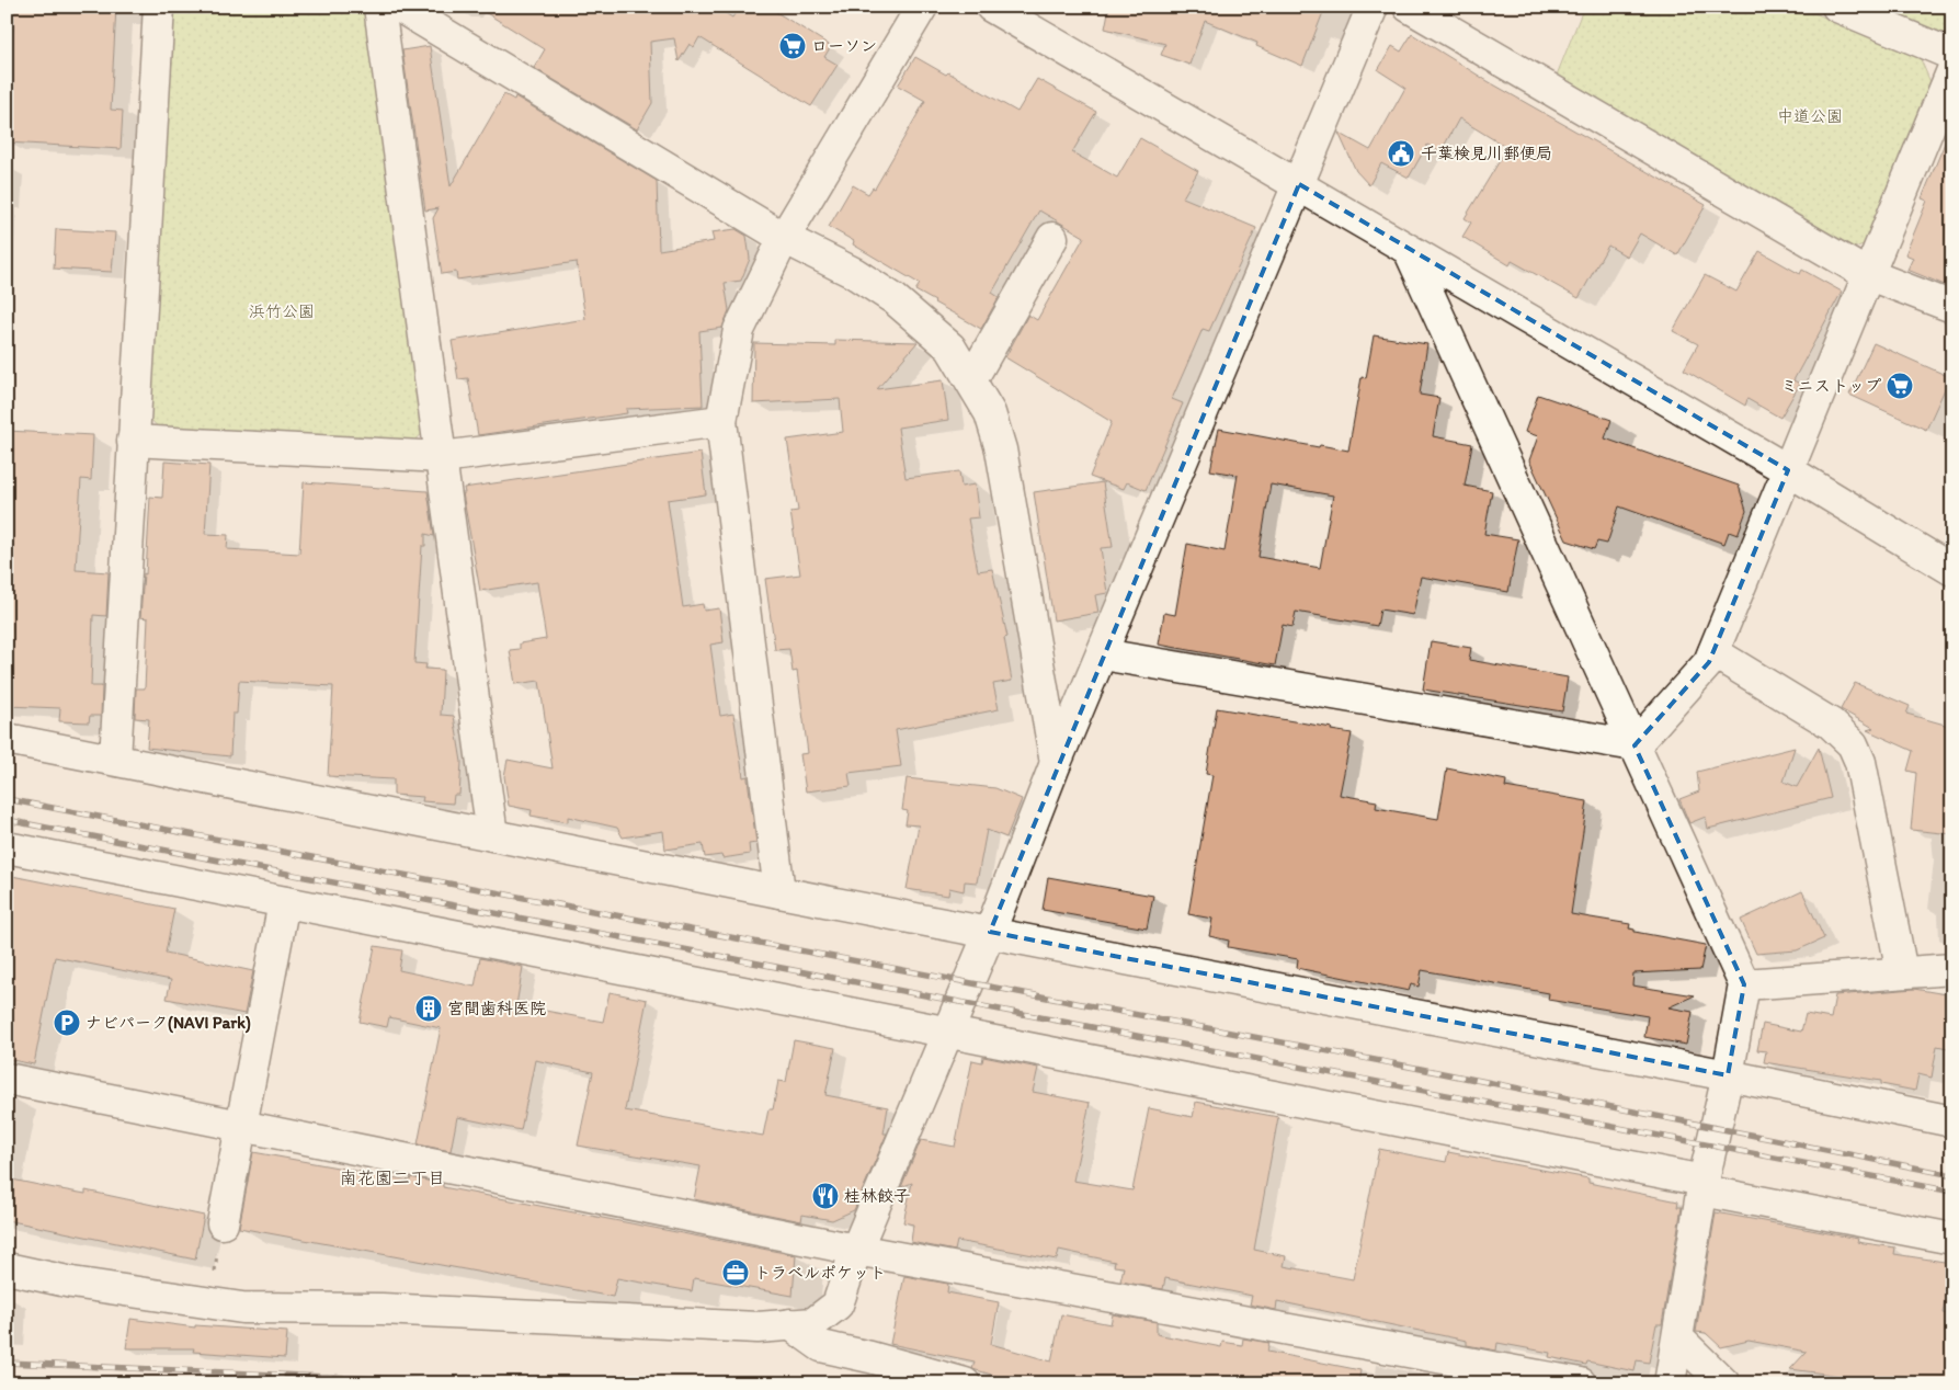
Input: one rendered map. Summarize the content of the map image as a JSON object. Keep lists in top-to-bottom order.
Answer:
{
  "districts": ["南花園二丁目"],
  "parks": ["中道公園", "浜竹公園"],
  "places": {
    "supermarket": ["ローソン", "ミニストップ"],
    "public building": ["千葉検見川郵便局"],
    "building": ["宮間歯科医院"],
    "parking": ["ナビパーク(NAVI Park)"],
    "restaurant": ["桂林餃子"],
    "office": ["トラベルポケット"]
  }
}
